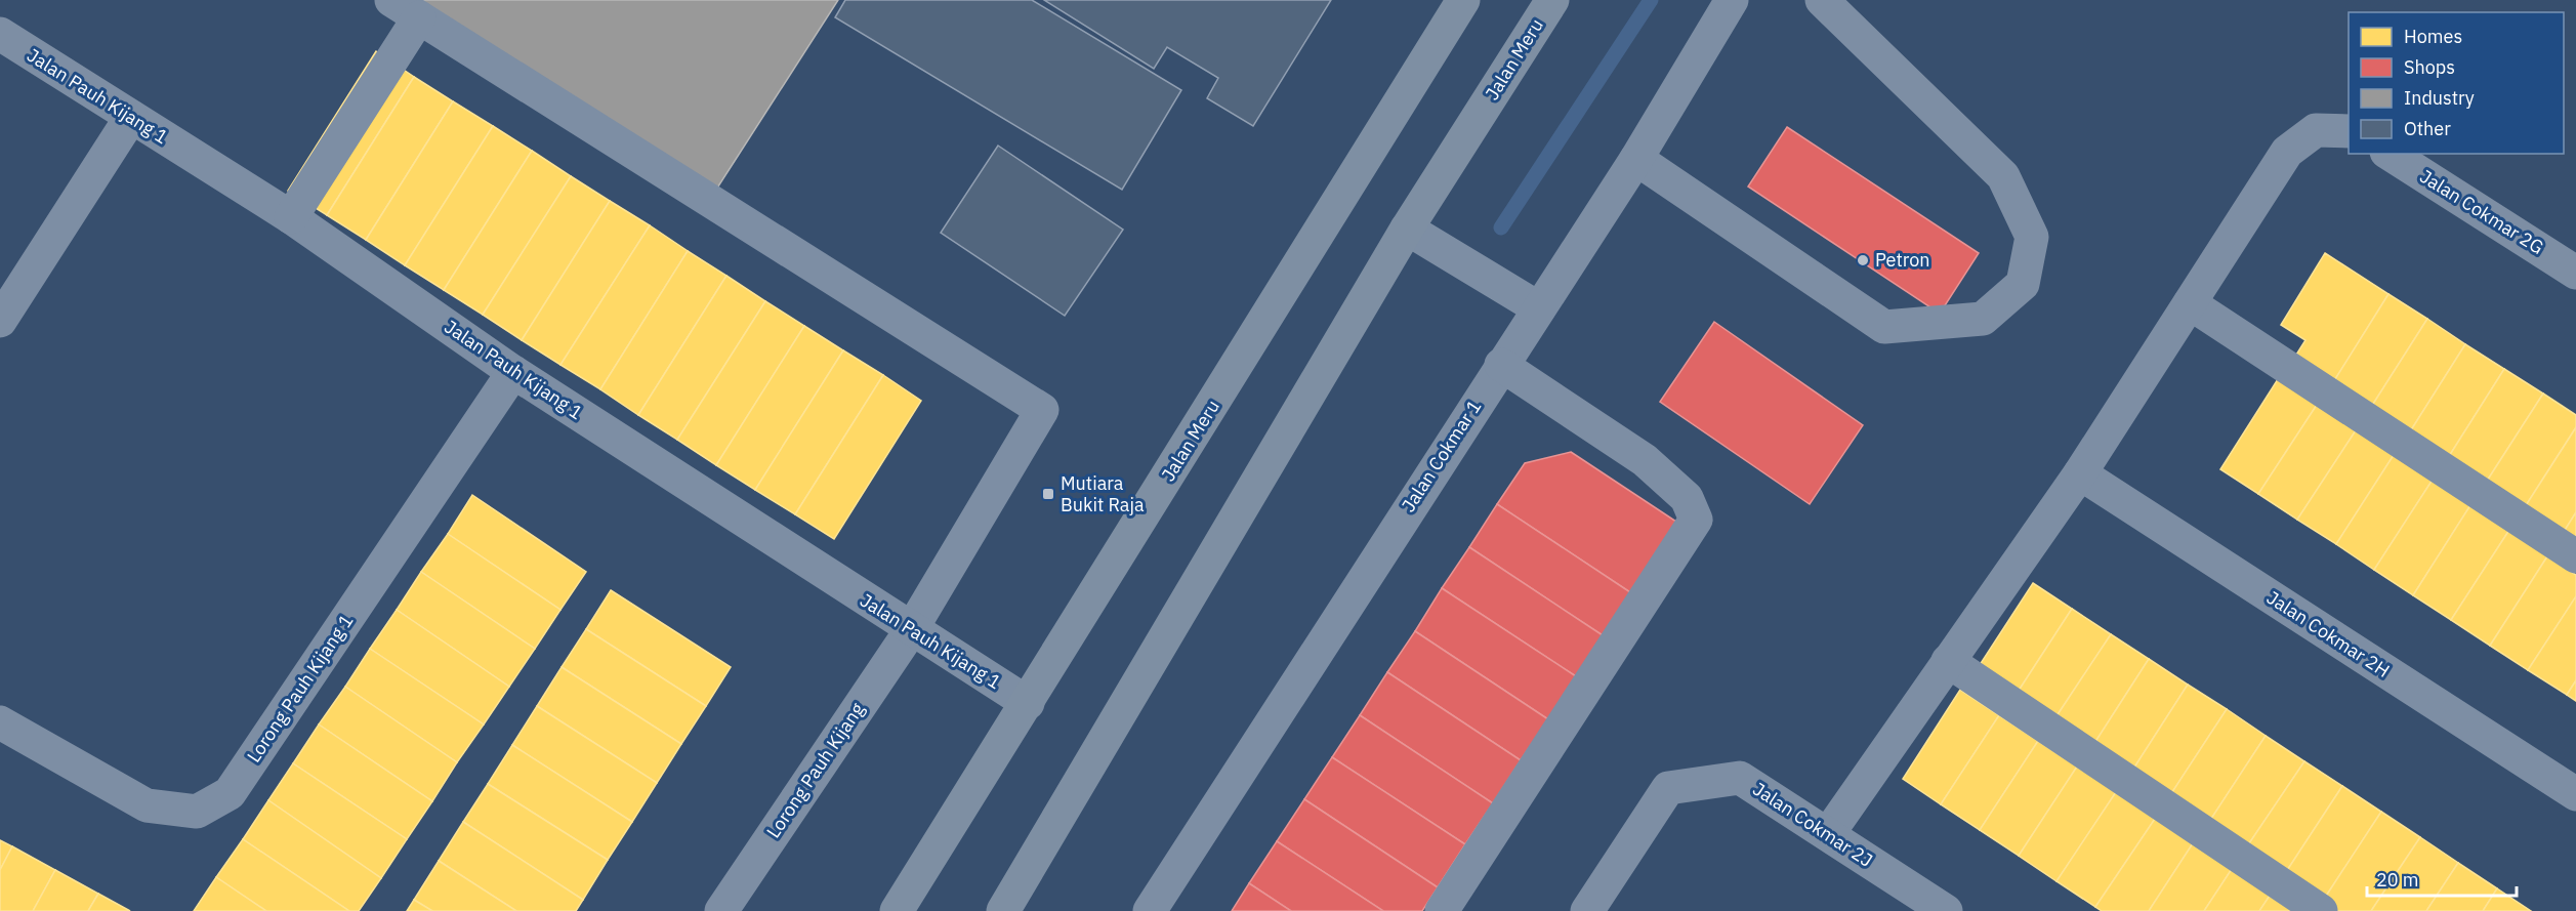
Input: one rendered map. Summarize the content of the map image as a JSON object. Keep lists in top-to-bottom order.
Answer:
{
  "streets": {
    "highway": ["Jalan Meru"],
    "street": [
      "Jalan Pauh Kijang 1",
      "Jalan Cokmar 2G",
      "Jalan Cokmar 1",
      "Jalan Cokmar 2H",
      "Lorong Pauh Kijang 1",
      "Lorong Pauh Kijang",
      "Jalan Cokmar 2J"
    ]
  },
  "crossings": [
    ["Jalan Meru", "Jalan Pauh Kijang 1"],
    ["Jalan Pauh Kijang 1", "Lorong Pauh Kijang 1"],
    ["Jalan Pauh Kijang 1", "Lorong Pauh Kijang"]
  ],
  "places": {
    "other": ["Petron"],
    "transit": ["Mutiara Bukit Raja"]
  },
  "legend": [
    "Homes",
    "Shops",
    "Industry",
    "Other"
  ],
  "scale_bar": "20 m"
}
